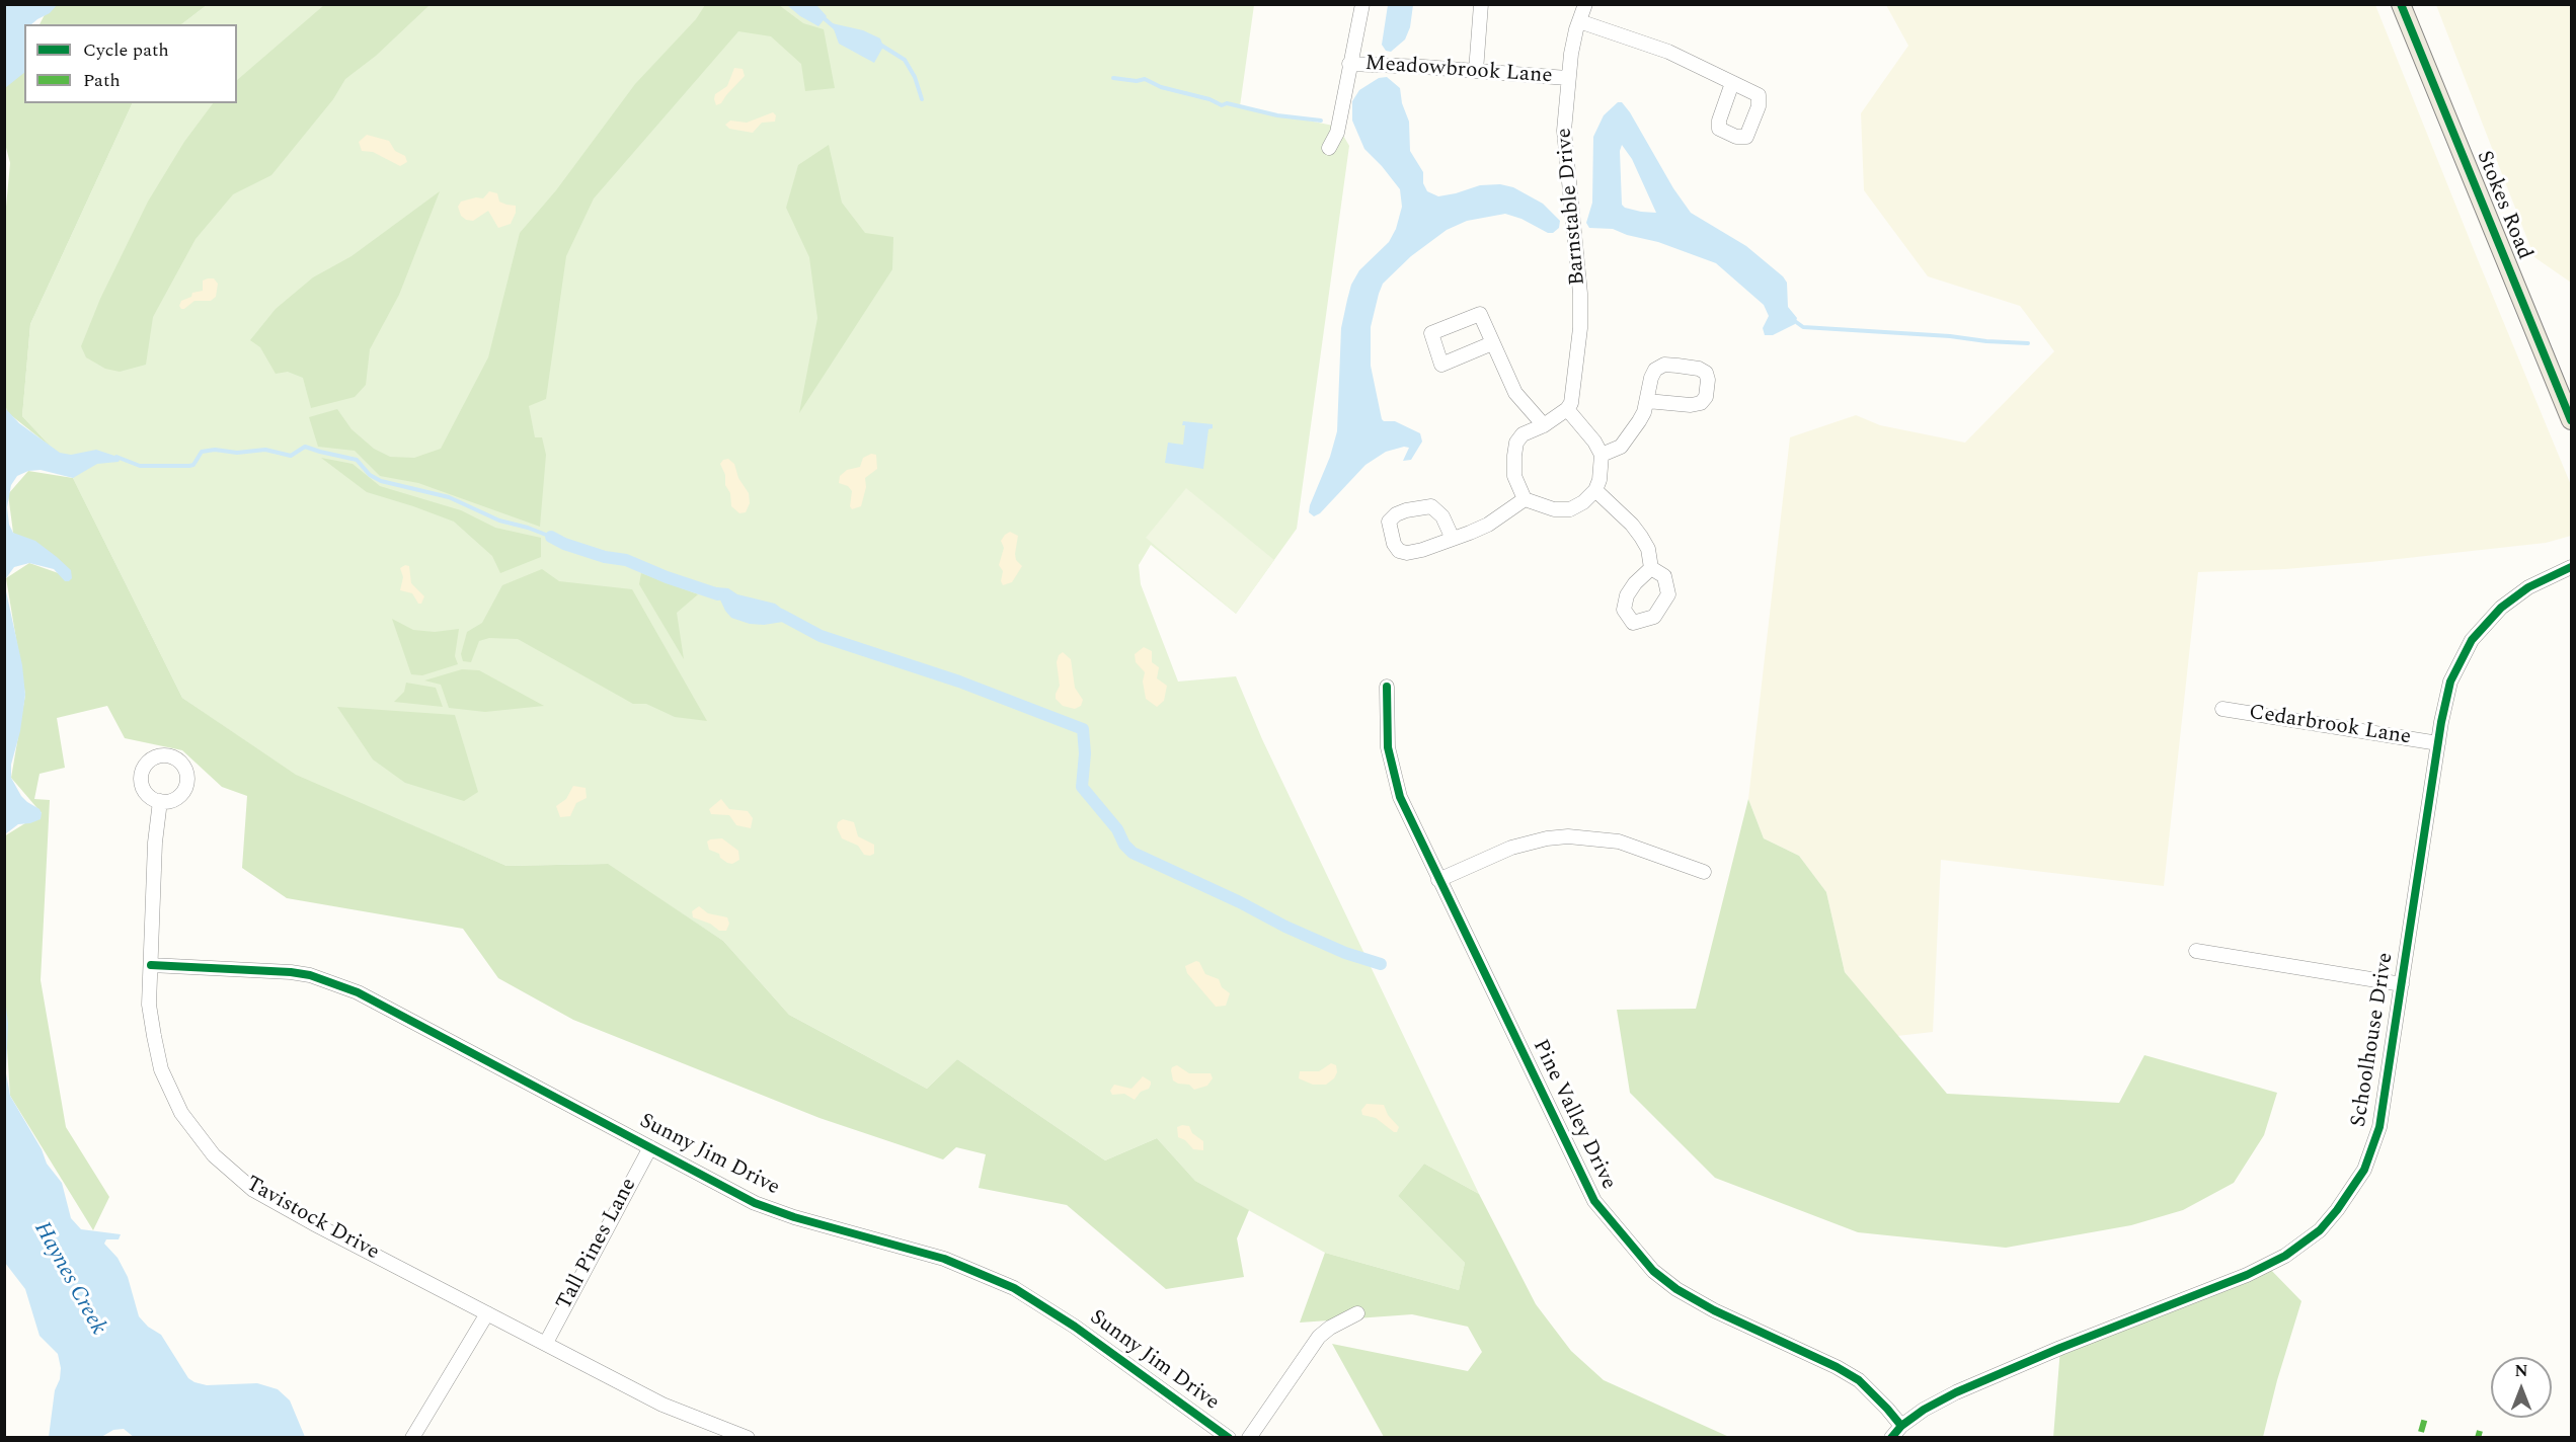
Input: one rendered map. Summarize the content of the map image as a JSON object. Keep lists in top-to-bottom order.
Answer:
{
  "streets": {
    "main road": ["Stokes Road"],
    "street": [
      "Meadowbrook Lane",
      "Barnstable Drive",
      "Cedarbrook Lane",
      "Schoolhouse Drive",
      "Pine Valley Drive",
      "Sunny Jim Drive",
      "Tavistock Drive",
      "Tall Pines Lane"
    ]
  },
  "crossings": [
    ["Meadowbrook Lane", "Barnstable Drive"],
    ["Cedarbrook Lane", "Schoolhouse Drive"],
    ["Schoolhouse Drive", "Pine Valley Drive"],
    ["Sunny Jim Drive", "Tavistock Drive"],
    ["Sunny Jim Drive", "Tall Pines Lane"],
    ["Tavistock Drive", "Tall Pines Lane"]
  ],
  "water": ["Haynes Creek"],
  "legend": ["Cycle path", "Path"],
  "north": "top"
}
